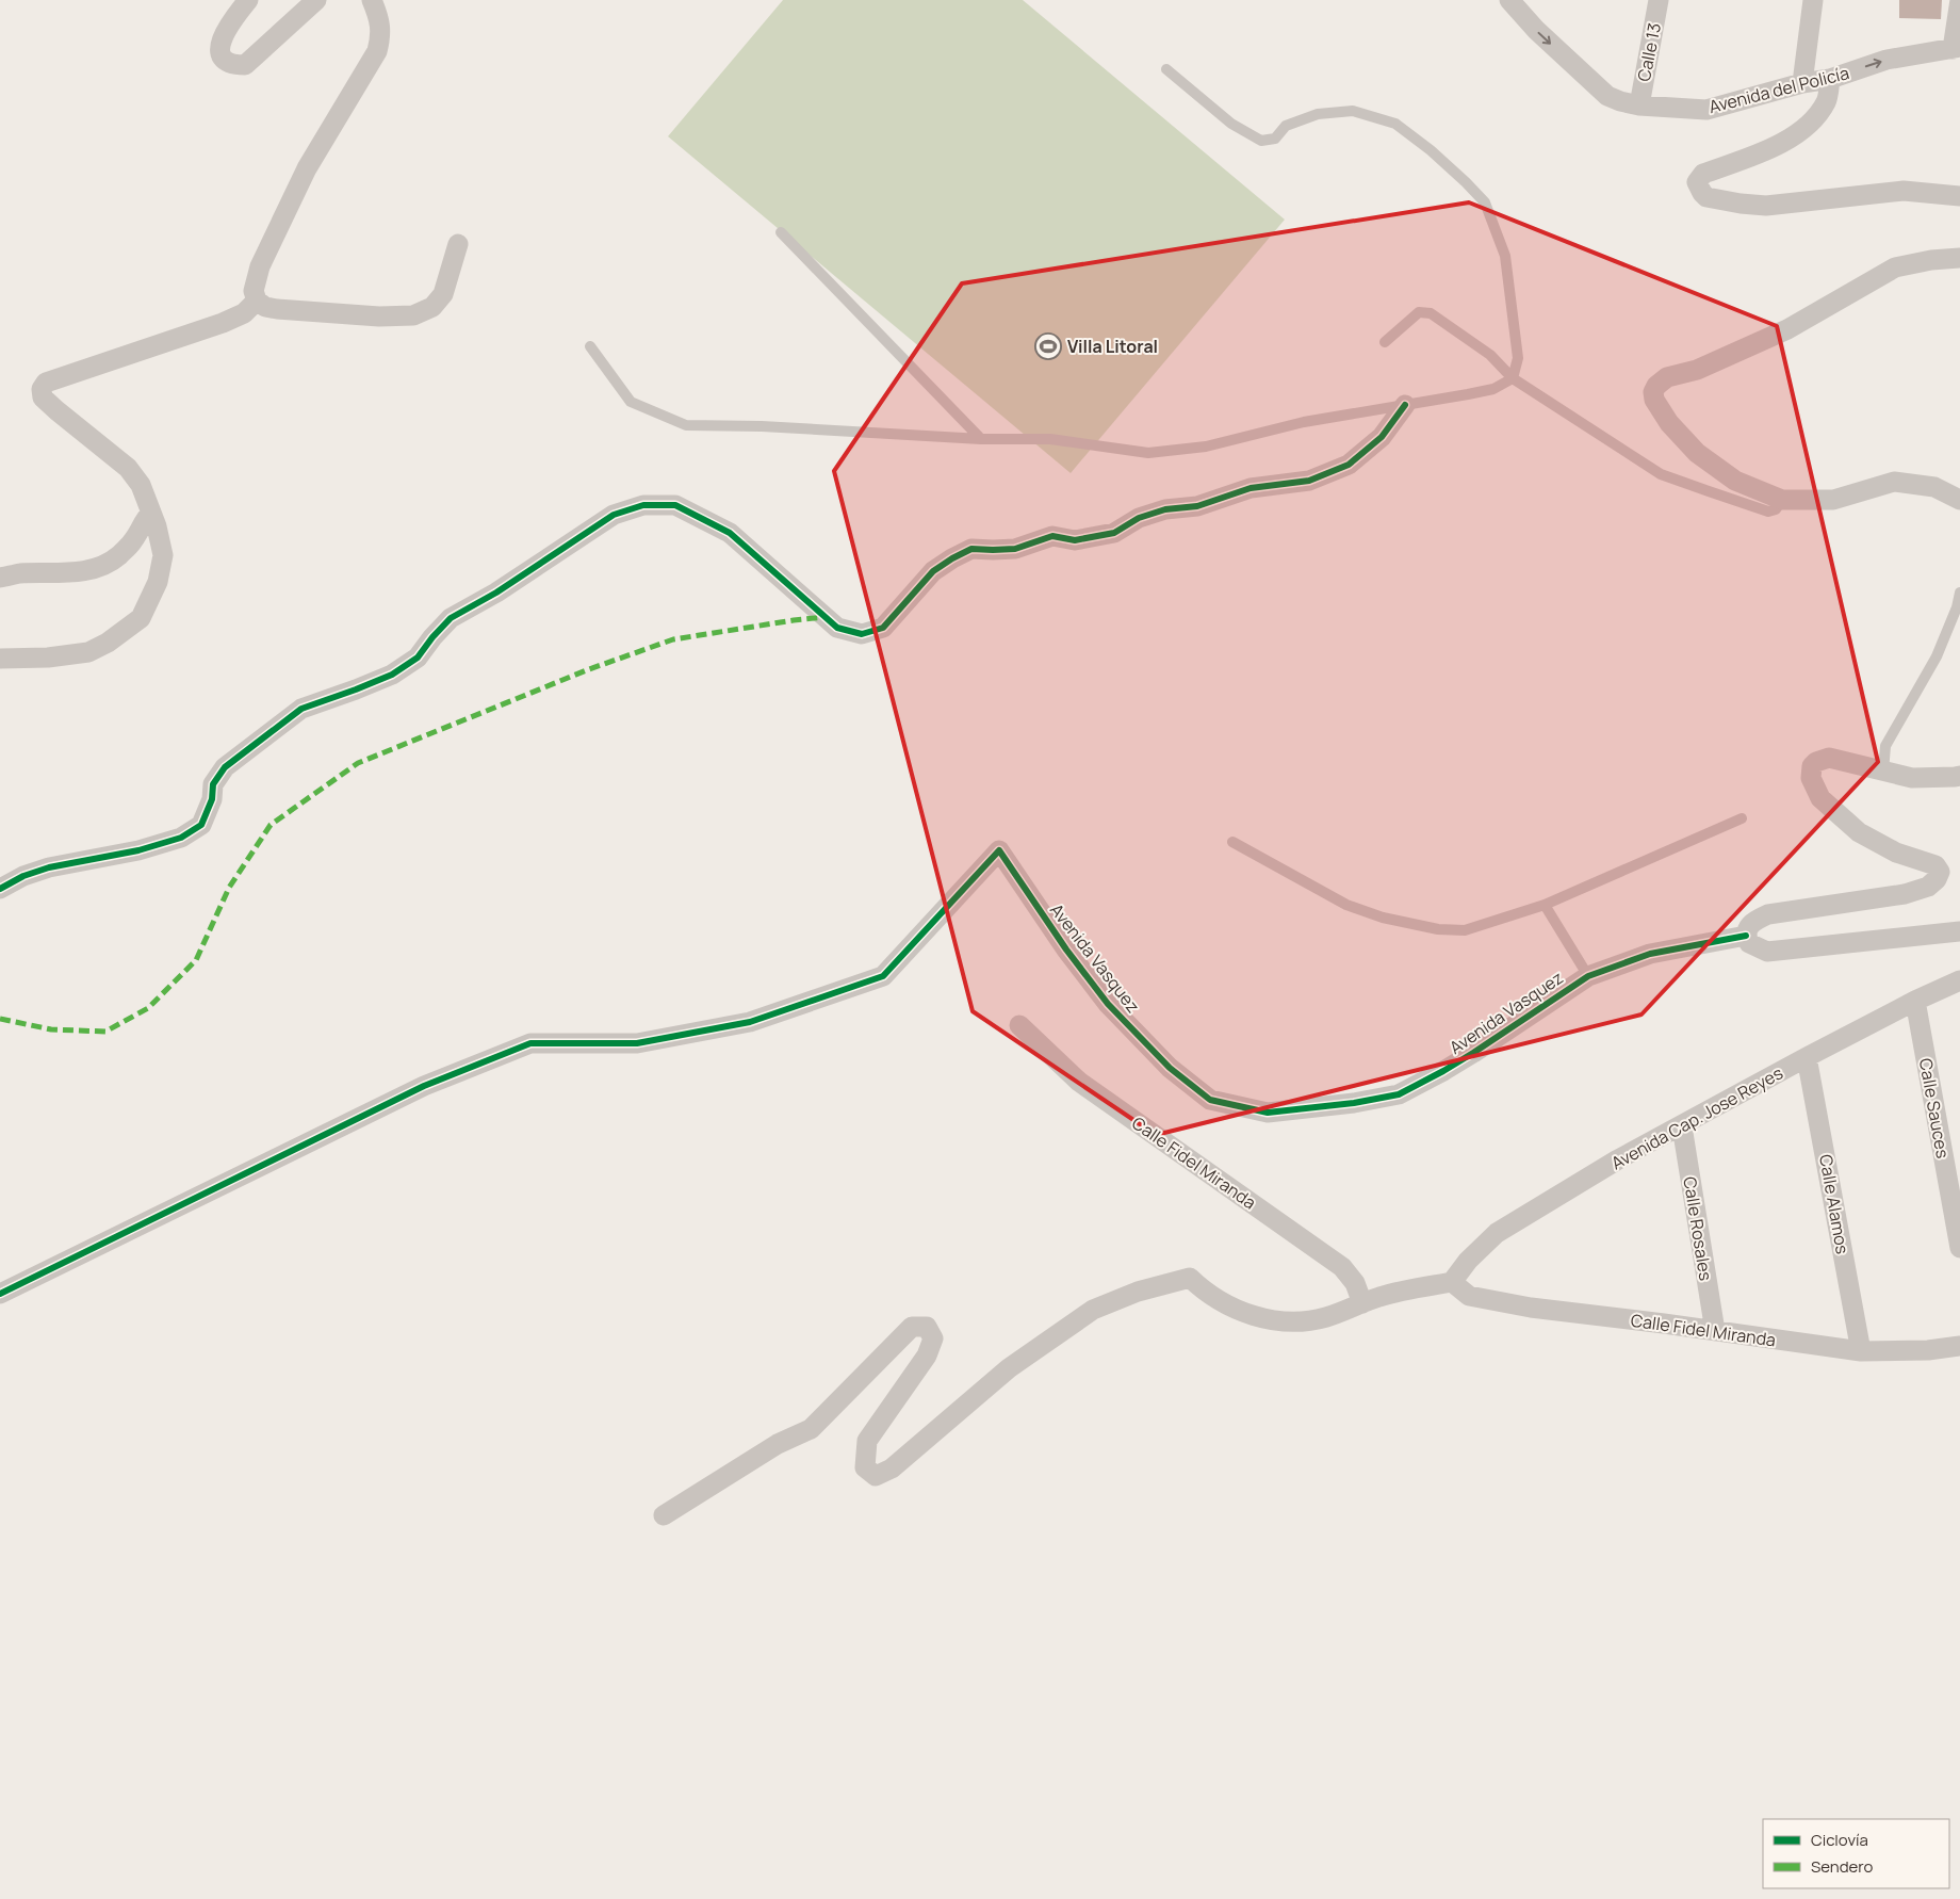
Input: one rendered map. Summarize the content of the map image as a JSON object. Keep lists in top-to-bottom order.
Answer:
{
  "streets": {
    "street": [
      "Calle 13",
      "Avenida del Policía",
      "Avenida Vasquez",
      "Calle Sauces",
      "Avenida Cap. Jose Reyes",
      "Calle Fidel Miranda",
      "Calle Alamos",
      "Calle Rosales"
    ]
  },
  "crossings": [
    ["Calle 13", "Avenida del Policía"],
    ["Calle Sauces", "Avenida Cap. Jose Reyes"],
    ["Avenida Cap. Jose Reyes", "Calle Fidel Miranda"],
    ["Avenida Cap. Jose Reyes", "Calle Alamos"],
    ["Avenida Cap. Jose Reyes", "Calle Rosales"],
    ["Calle Fidel Miranda", "Calle Alamos"],
    ["Calle Fidel Miranda", "Calle Rosales"]
  ],
  "one_way": ["Avenida del Policía"],
  "places": {
    "sports": ["Villa Litoral"]
  },
  "legend": ["Ciclovía", "Sendero"]
}
